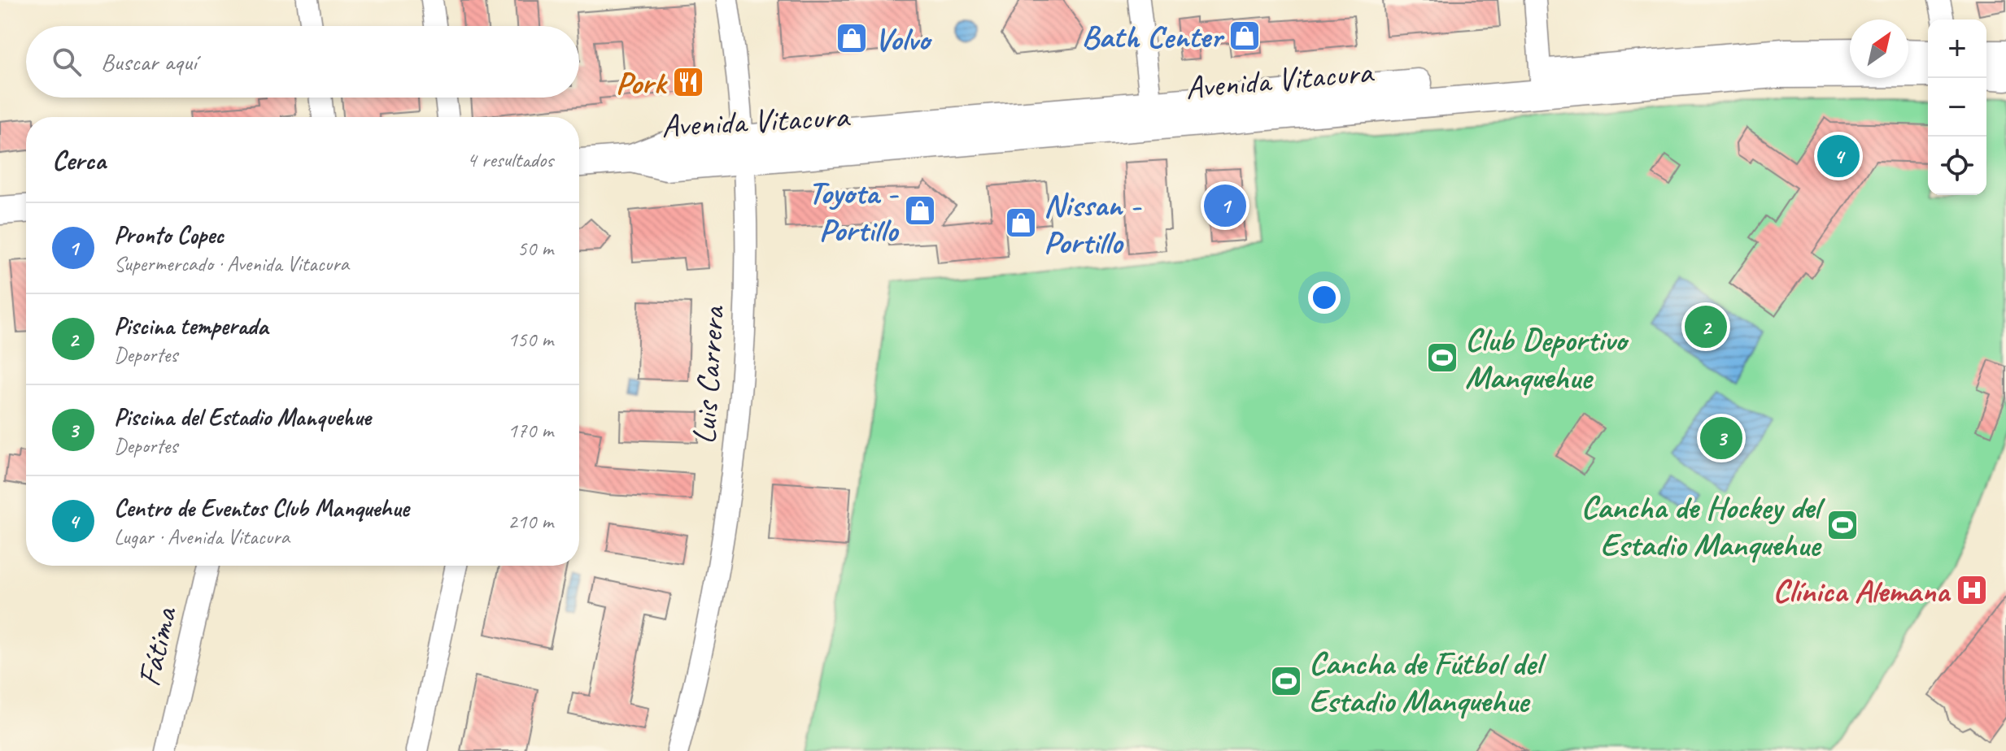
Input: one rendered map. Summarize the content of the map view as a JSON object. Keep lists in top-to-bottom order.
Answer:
{
  "streets": {
    "main road": ["Avenida Vitacura"],
    "street": ["Luis Carrera", "Fátima"]
  },
  "crossings": [
    ["Avenida Vitacura", "Luis Carrera"]
  ],
  "places": {
    "shop": [
      "Bath Center",
      "Volvo",
      "Toyota - Portillo",
      "Nissan - Portillo"
    ],
    "restaurant": ["Pork"],
    "sports": ["Club Deportivo Manquehue", "Cancha de Hockey del Estadio Manquehue", "Cancha de Fútbol del Estadio Manquehue"],
    "hospital": ["Clínica Alemana"]
  },
  "north": "top right",
  "page": {
    "map_buttons": ["+", "−"],
    "search": "Buscar aquí",
    "heading": ["Cerca", "4 resultados"],
    "pins": [
      "4",
      "1",
      "2",
      "3"
    ],
    "list": [
      {
        "mark": "1",
        "name": "Pronto Copec",
        "note": "Supermercado · Avenida Vitacura",
        "value": "50 m"
      },
      {
        "mark": "2",
        "name": "Piscina temperada",
        "note": "Deportes",
        "value": "150 m"
      },
      {
        "mark": "3",
        "name": "Piscina del Estadio Manquehue",
        "note": "Deportes",
        "value": "170 m"
      },
      {
        "mark": "4",
        "name": "Centro de Eventos Club Manquehue",
        "note": "Lugar · Avenida Vitacura",
        "value": "210 m"
      }
    ]
  }
}
